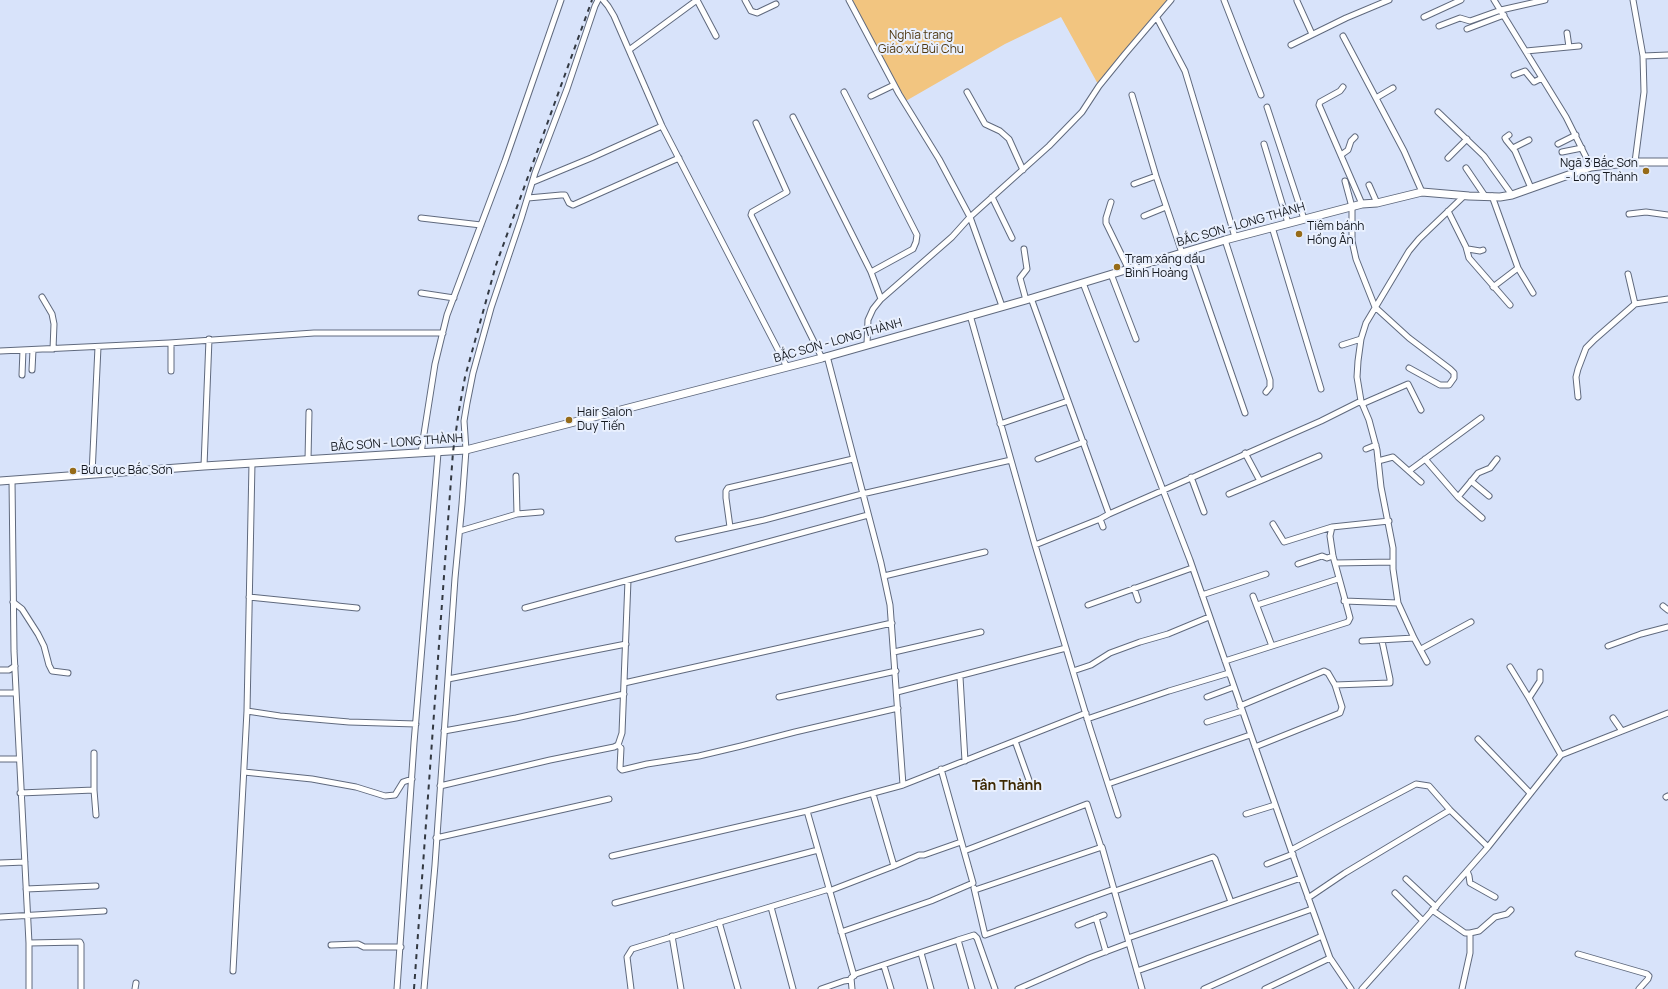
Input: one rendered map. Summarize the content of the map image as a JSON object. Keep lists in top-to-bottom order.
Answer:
{
  "streets": {
    "main road": ["BẮC SƠN - LONG THÀNH"]
  },
  "districts": ["Tân Thành"],
  "parks": ["Nghĩa trang Giáo xứ Bùi Chu"],
  "places": [
    "Ngã 3 Bắc Sơn - Long Thành",
    "Tiệm bánh Hồng Ân",
    "Trạm xăng dầu Bình Hoàng",
    "Hair Salon Duy Tiến",
    "Bưu cục Bắc Sơn"
  ]
}
